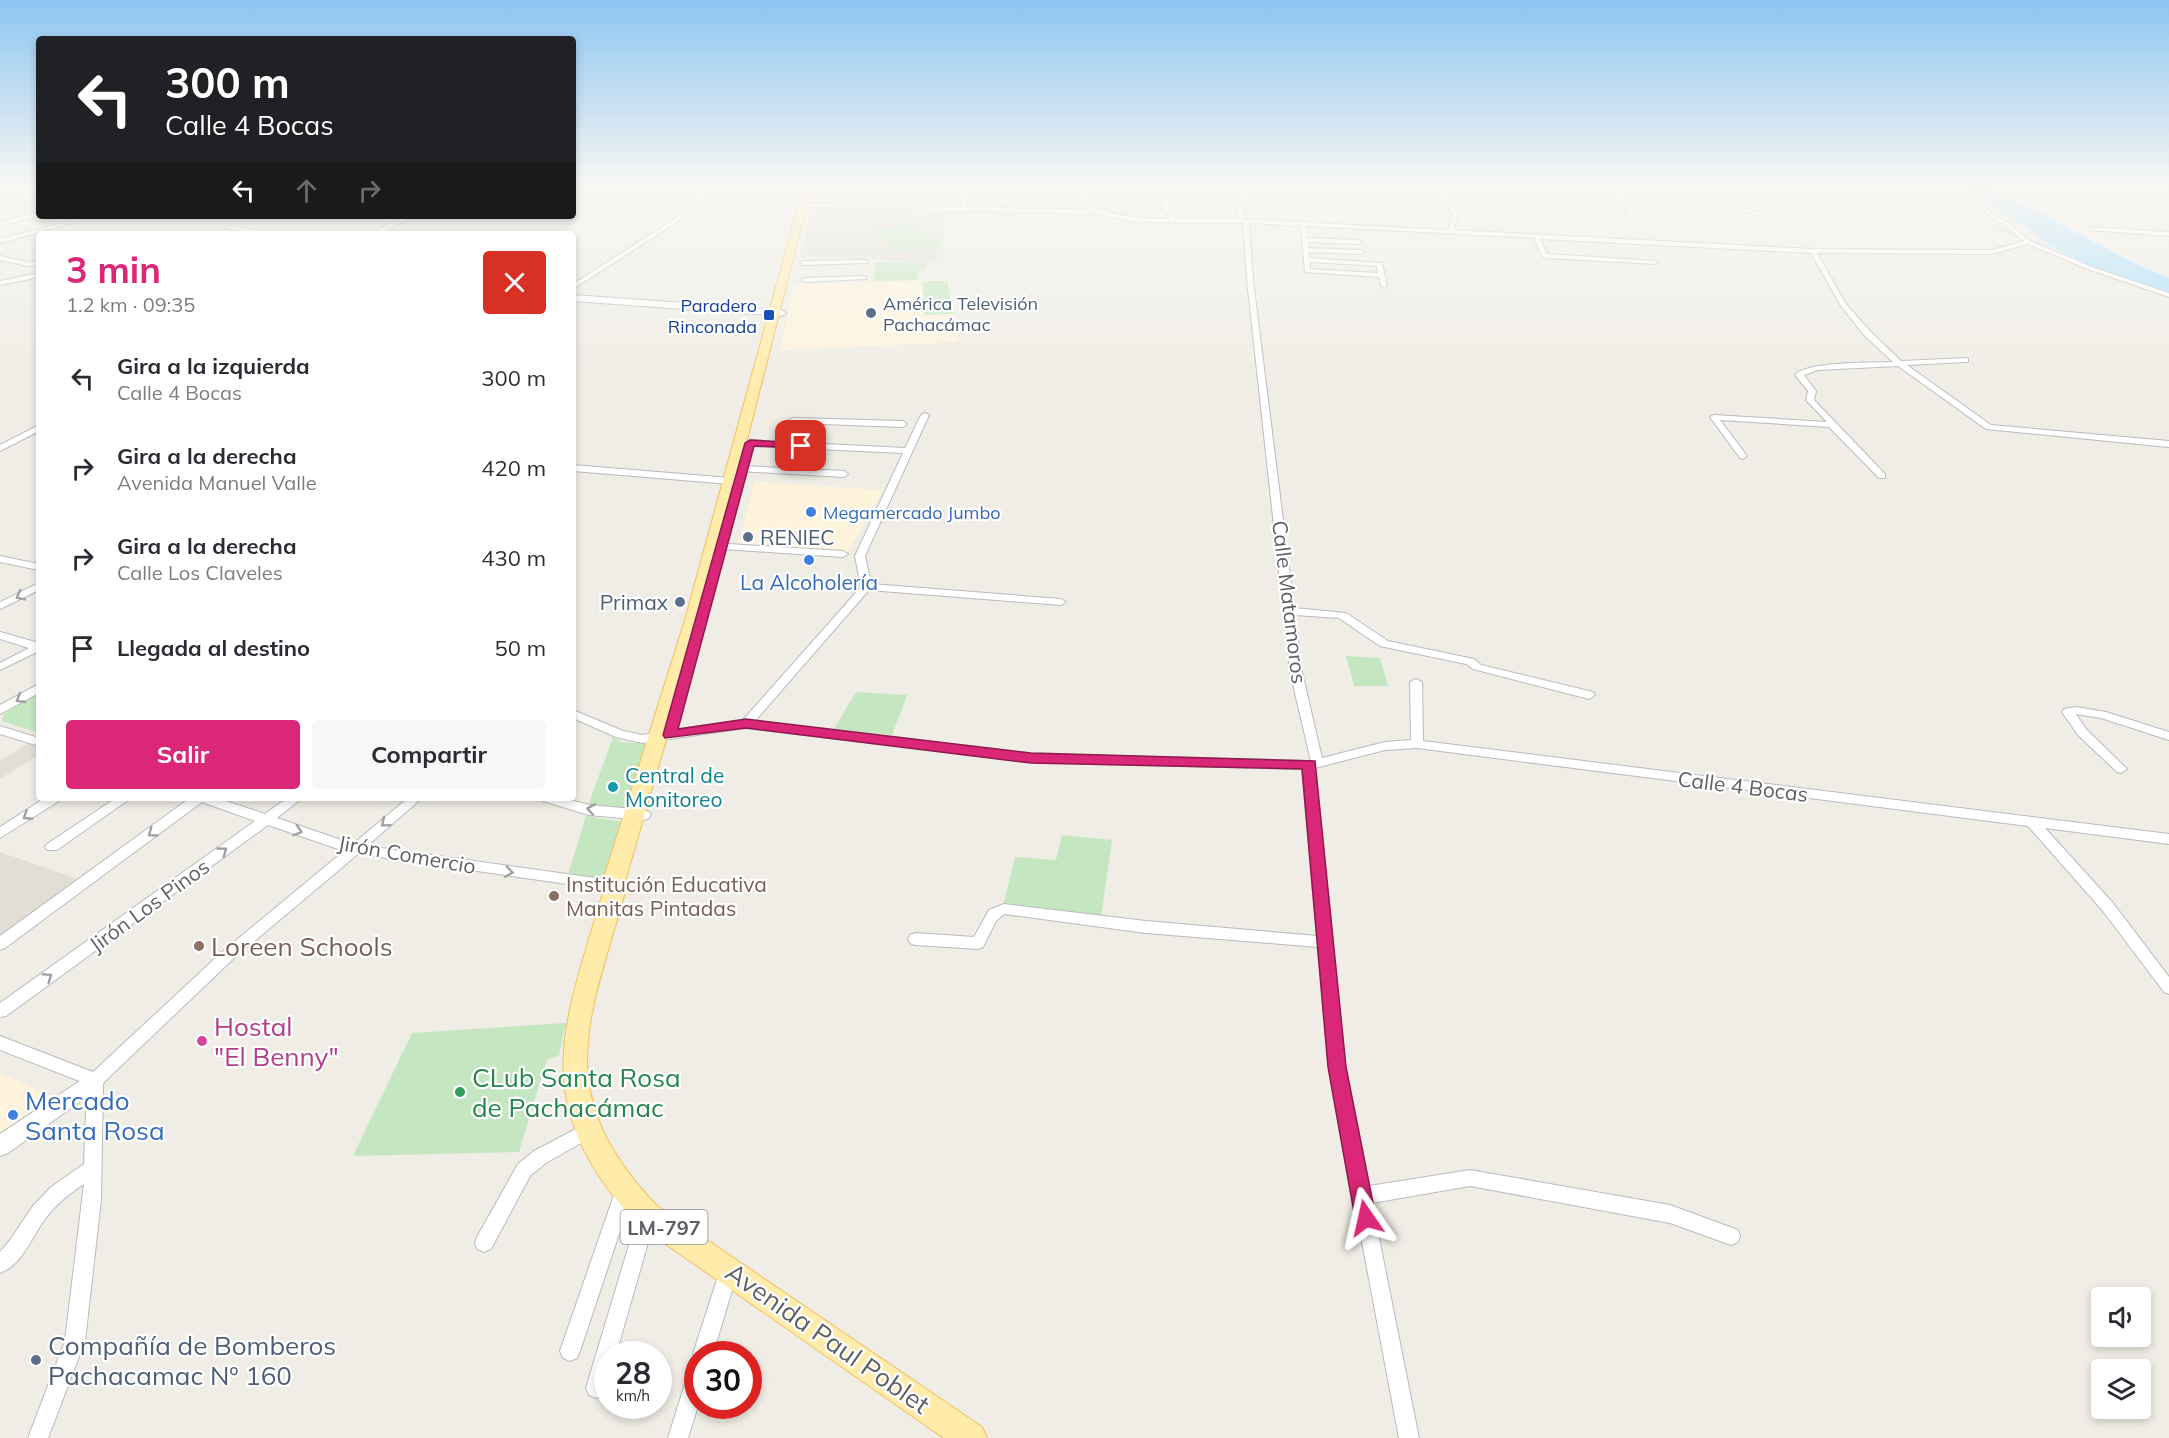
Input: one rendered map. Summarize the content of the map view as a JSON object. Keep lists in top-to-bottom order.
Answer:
{
  "streets": {
    "main road": ["LM-797", "Avenida Paul Poblet"],
    "street": [
      "Calle Matamoros",
      "Calle 4 Bocas",
      "Jirón Comercio",
      "Jirón Los Pinos"
    ]
  },
  "crossings": [
    ["Calle Matamoros", "Calle 4 Bocas"],
    ["Calle 4 Bocas", "LM-797"],
    ["Jirón Comercio", "Jirón Los Pinos"],
    ["Jirón Comercio", "LM-797"],
    ["Jirón Comercio", "Avenida Paul Poblet"],
    ["LM-797", "Avenida Paul Poblet"]
  ],
  "one_way": ["Jirón Comercio"],
  "places": {
    "other": [
      "América Televisión Pachacámac",
      "Megamercado Jumbo",
      "RENIEC",
      "La Alcoholería",
      "Primax",
      "Central de Monitoreo",
      "Institución Educativa Manitas Pintadas",
      "Loreen Schools",
      "Hostal \"El Benny\"",
      "CLub Santa Rosa de Pachacámac",
      "Mercado Santa Rosa",
      "Compañía de Bomberos Pachacamac Nº 160"
    ],
    "transit": ["Paradero Rinconada"]
  },
  "page": {
    "turn": ["300 m", "Calle 4 Bocas"],
    "heading": ["3 min", "1.2 km · 09:35"],
    "list": [
      {
        "name": "Gira a la izquierda",
        "note": "Calle 4 Bocas",
        "value": "300 m"
      },
      {
        "name": "Gira a la derecha",
        "note": "Avenida Manuel Valle",
        "value": "420 m"
      },
      {
        "name": "Gira a la derecha",
        "note": "Calle Los Claveles",
        "value": "430 m"
      },
      {
        "name": "Llegada al destino",
        "value": "50 m"
      }
    ],
    "buttons": ["Salir", "Compartir"],
    "speed": "28 km/h",
    "limit": "30"
  }
}
